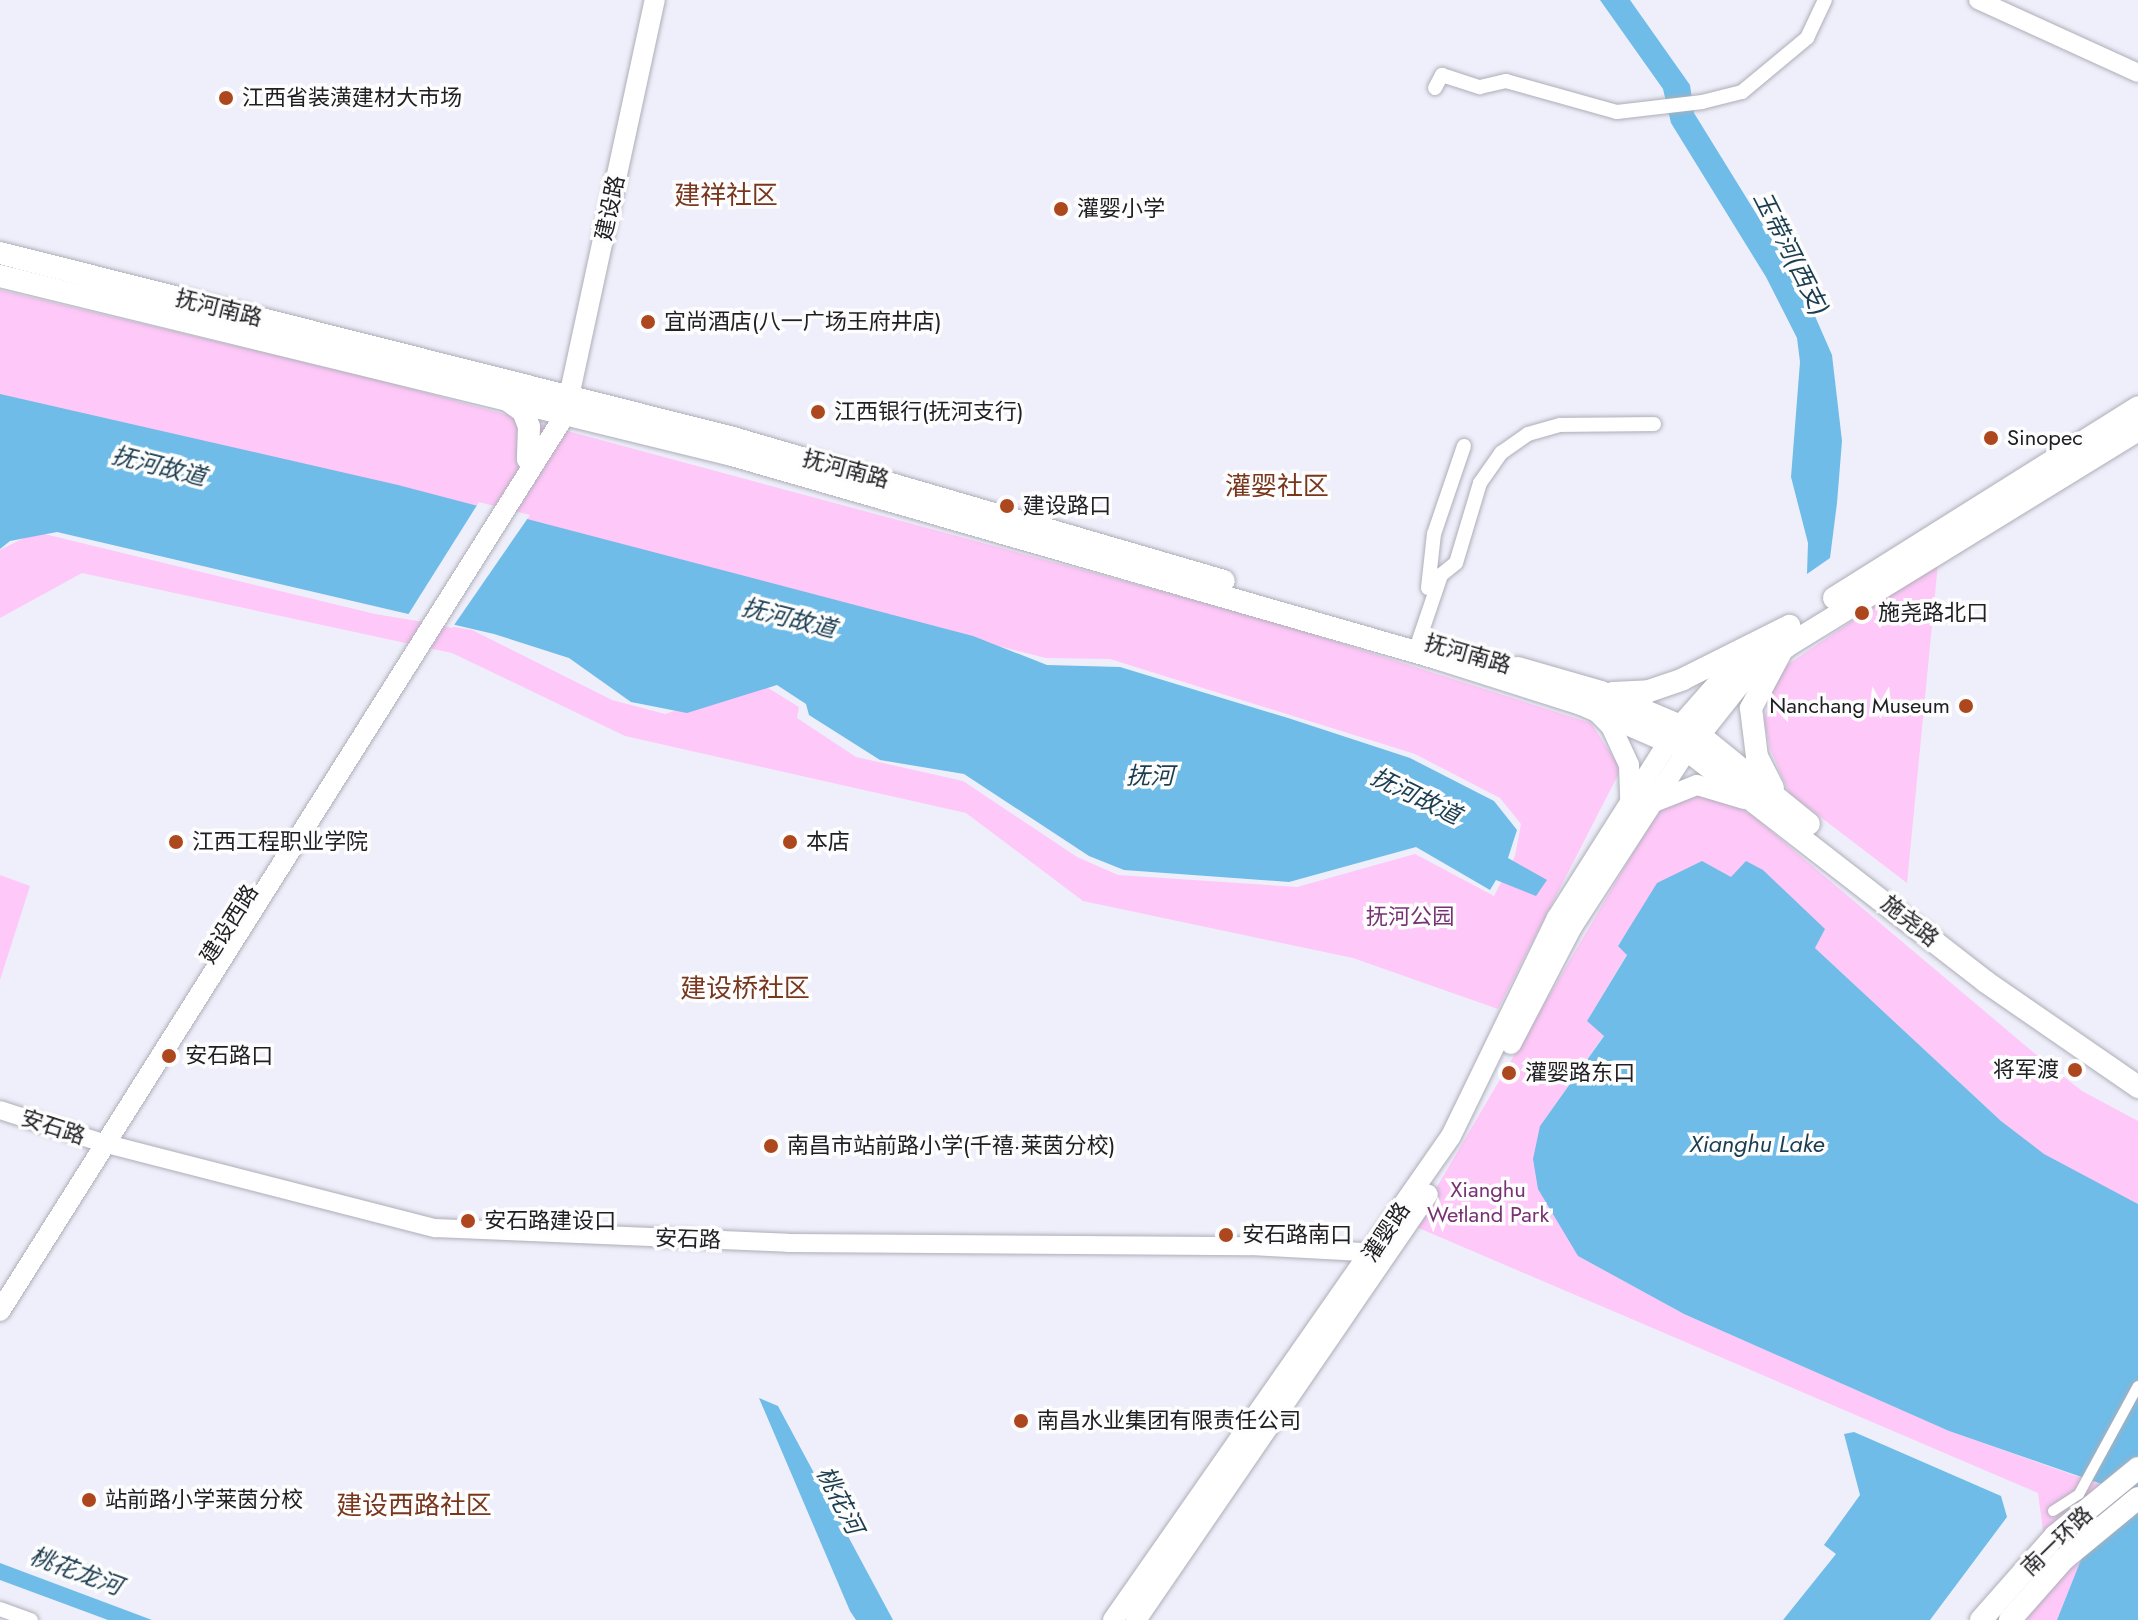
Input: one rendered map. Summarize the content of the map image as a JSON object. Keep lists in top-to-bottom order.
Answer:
{
  "streets": {
    "main road": [
      "建设路",
      "抚河南路",
      "施尧路",
      "建设西路",
      "灌婴路",
      "南一环路"
    ],
    "street": ["安石路"]
  },
  "crossings": [
    ["建设路", "抚河南路"],
    ["建设路", "建设西路"],
    ["抚河南路", "施尧路"],
    ["抚河南路", "建设西路"],
    ["抚河南路", "灌婴路"],
    ["施尧路", "灌婴路"],
    ["建设西路", "安石路"],
    ["安石路", "灌婴路"]
  ],
  "districts": [
    "建祥社区",
    "灌婴社区",
    "建设桥社区",
    "建设西路社区"
  ],
  "water": [
    "玉带河(西支)",
    "抚河故道",
    "抚河",
    "Xianghu Lake",
    "桃花河",
    "桃花龙河"
  ],
  "parks": ["抚河公园", "Xianghu Wetland Park"],
  "places": [
    "江西省装潢建材大市场",
    "灌婴小学",
    "宜尚酒店(八一广场王府井店)",
    "江西银行(抚河支行)",
    "Sinopec",
    "建设路口",
    "施尧路北口",
    "Nanchang Museum",
    "江西工程职业学院",
    "本店",
    "安石路口",
    "将军渡",
    "灌婴路东口",
    "南昌市站前路小学(千禧·莱茵分校)",
    "安石路建设口",
    "安石路南口",
    "南昌水业集团有限责任公司",
    "站前路小学莱茵分校"
  ]
}
